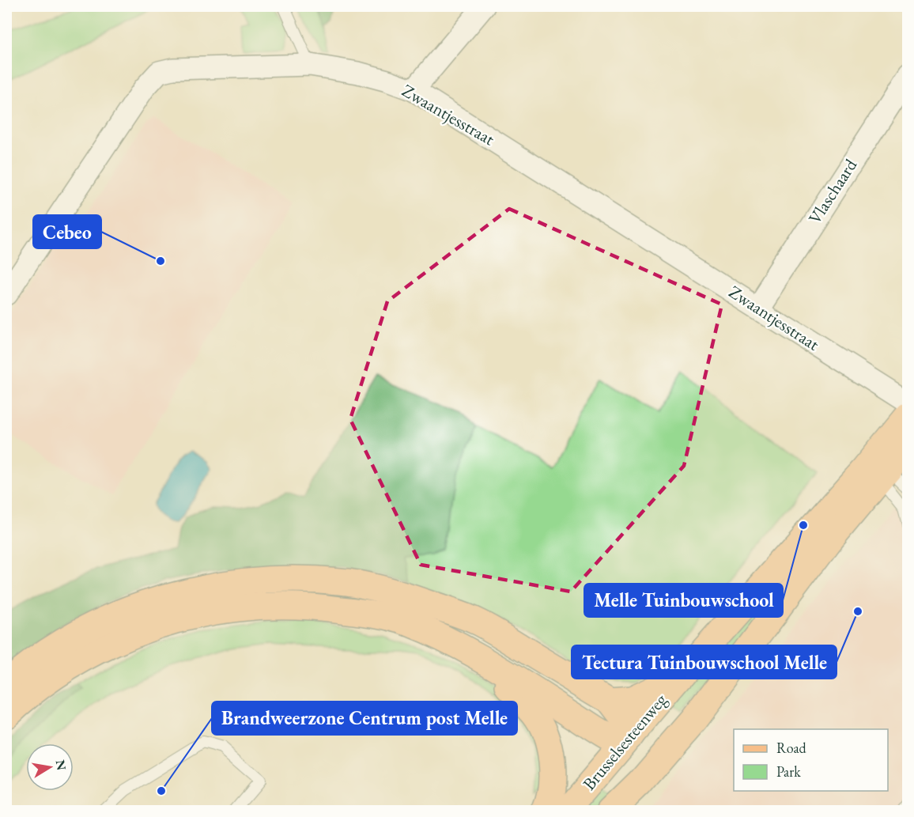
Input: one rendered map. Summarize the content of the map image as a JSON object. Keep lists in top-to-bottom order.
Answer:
{
  "streets": {
    "main road": ["Brusselsesteenweg"],
    "street": ["Zwaantjesstraat", "Vlaschaard"]
  },
  "crossings": [
    ["Zwaantjesstraat", "Vlaschaard"]
  ],
  "places": [
    "Cebeo",
    "Melle Tuinbouwschool",
    "Tectura Tuinbouwschool Melle",
    "Brandweerzone Centrum post Melle"
  ],
  "legend": ["Road", "Park"],
  "north": "right"
}
